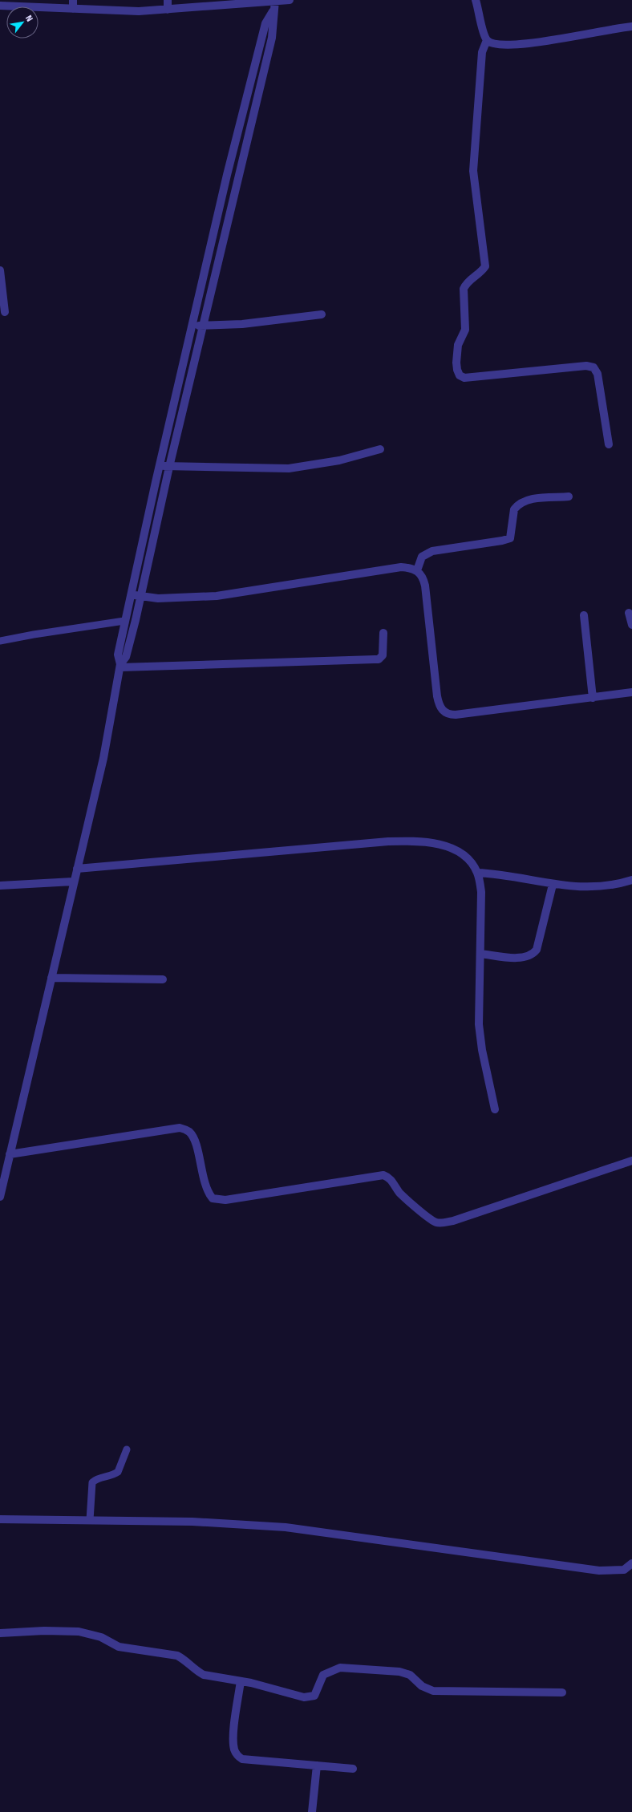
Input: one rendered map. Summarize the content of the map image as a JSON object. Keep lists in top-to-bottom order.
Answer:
{
  "north": "top right"
}
